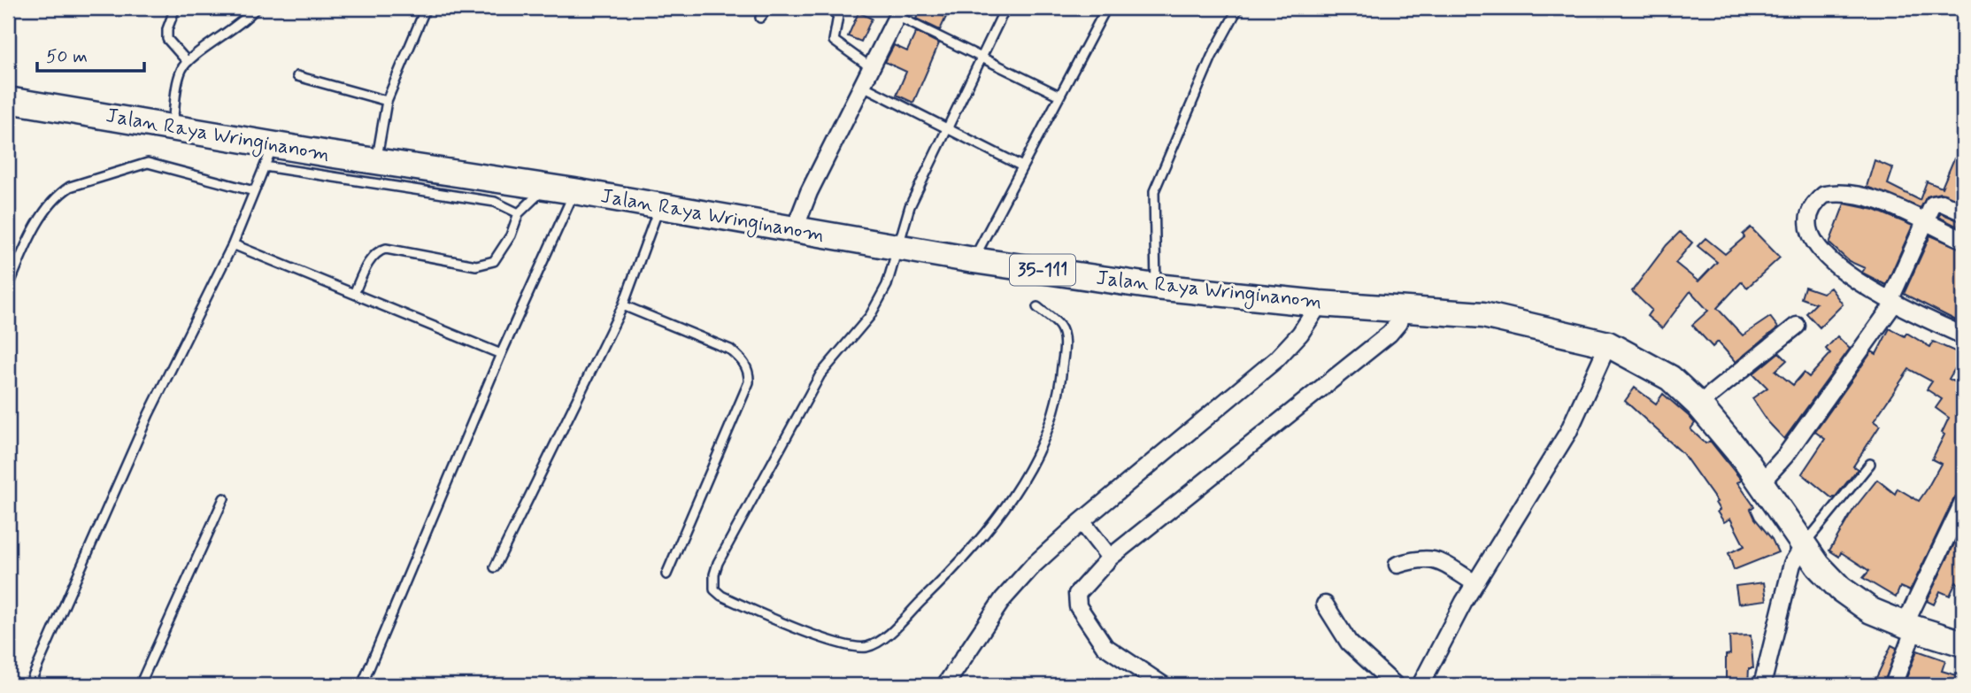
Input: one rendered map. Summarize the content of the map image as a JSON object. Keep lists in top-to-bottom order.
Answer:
{
  "streets": {
    "main road": ["Jalan Raya Wringinanom", "35-111"]
  },
  "scale_bar": "50 m"
}
